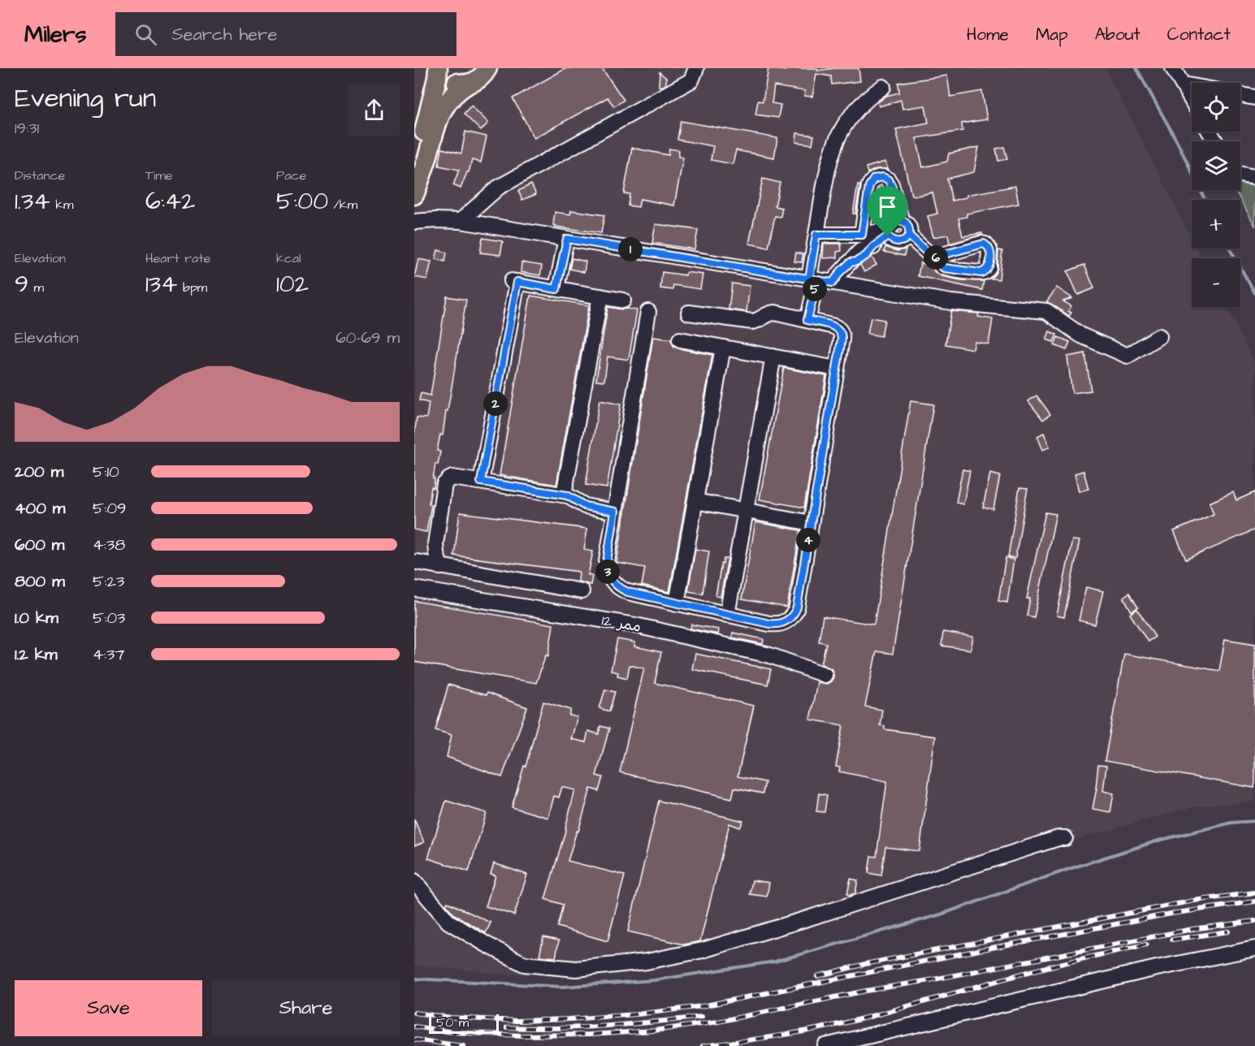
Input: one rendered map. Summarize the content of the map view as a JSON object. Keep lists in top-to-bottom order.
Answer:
{
  "streets": {
    "street": ["ممر 12"]
  },
  "scale_bar": "50 m",
  "page": {
    "header": "Milers",
    "search": "Search here",
    "nav": [
      "Home",
      "Map",
      "About",
      "Contact"
    ],
    "heading": ["Evening run", "19:31"],
    "map_buttons": ["+", "−"],
    "stats": [
      ["Distance", "1.34 km"],
      ["Time", "6:42"],
      ["Pace", "5:00 /km"],
      ["Elevation", "9 m"],
      ["Heart rate", "134 bpm"],
      ["kcal", "102"]
    ],
    "pins": [
      "1",
      "6",
      "5",
      "2",
      "4",
      "3"
    ],
    "chart": ["Elevation", "60–69 m"],
    "list": [
      {
        "name": "200 m",
        "note": "5:10"
      },
      {
        "name": "400 m",
        "note": "5:09"
      },
      {
        "name": "600 m",
        "note": "4:38"
      },
      {
        "name": "800 m",
        "note": "5:23"
      },
      {
        "name": "1.0 km",
        "note": "5:03"
      },
      {
        "name": "1.2 km",
        "note": "4:37"
      }
    ],
    "buttons": ["Save", "Share"],
    "scale": "50 m"
  }
}
